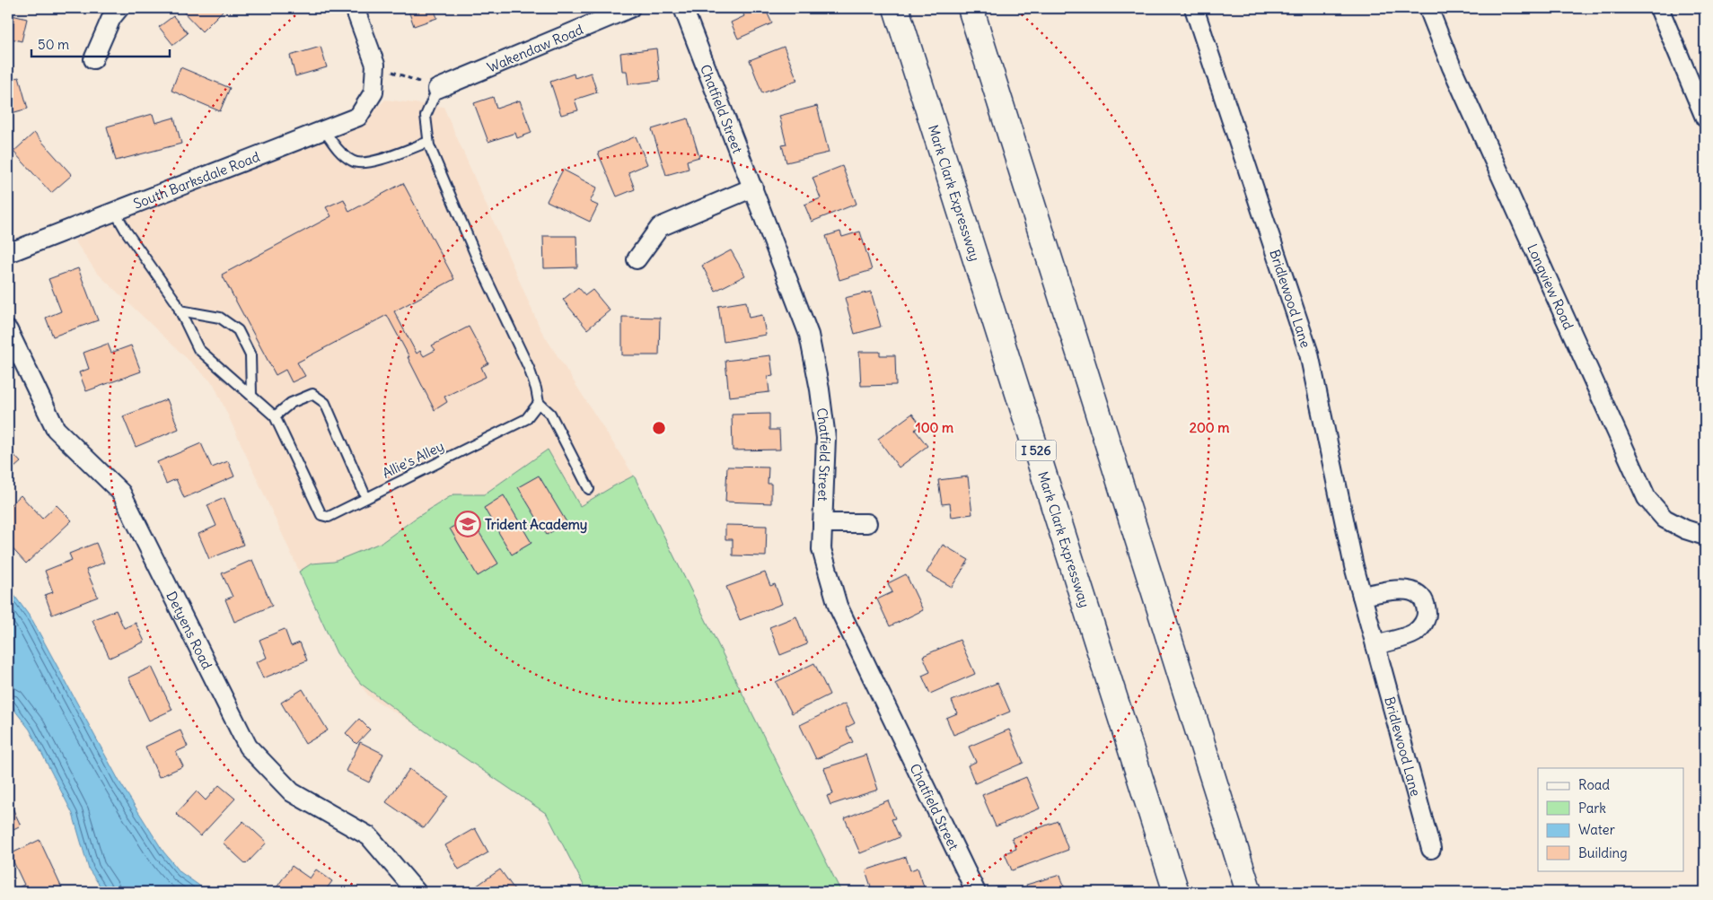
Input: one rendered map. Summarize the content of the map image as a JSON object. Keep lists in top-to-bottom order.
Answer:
{
  "streets": {
    "highway": ["Mark Clark Expressway", "I 526"],
    "street": [
      "Wakendaw Road",
      "Chatfield Street",
      "South Barksdale Road",
      "Longview Road",
      "Bridlewood Lane",
      "Detyens Road"
    ],
    "lane": ["Allie's Alley"]
  },
  "crossings": [
    ["South Barksdale Road", "Allie's Alley"]
  ],
  "places": {
    "school or university": ["Trident Academy"]
  },
  "legend": [
    "Road",
    "Park",
    "Water",
    "Building"
  ],
  "scale_bar": "50 m",
  "rings": ["100 m", "200 m"]
}
